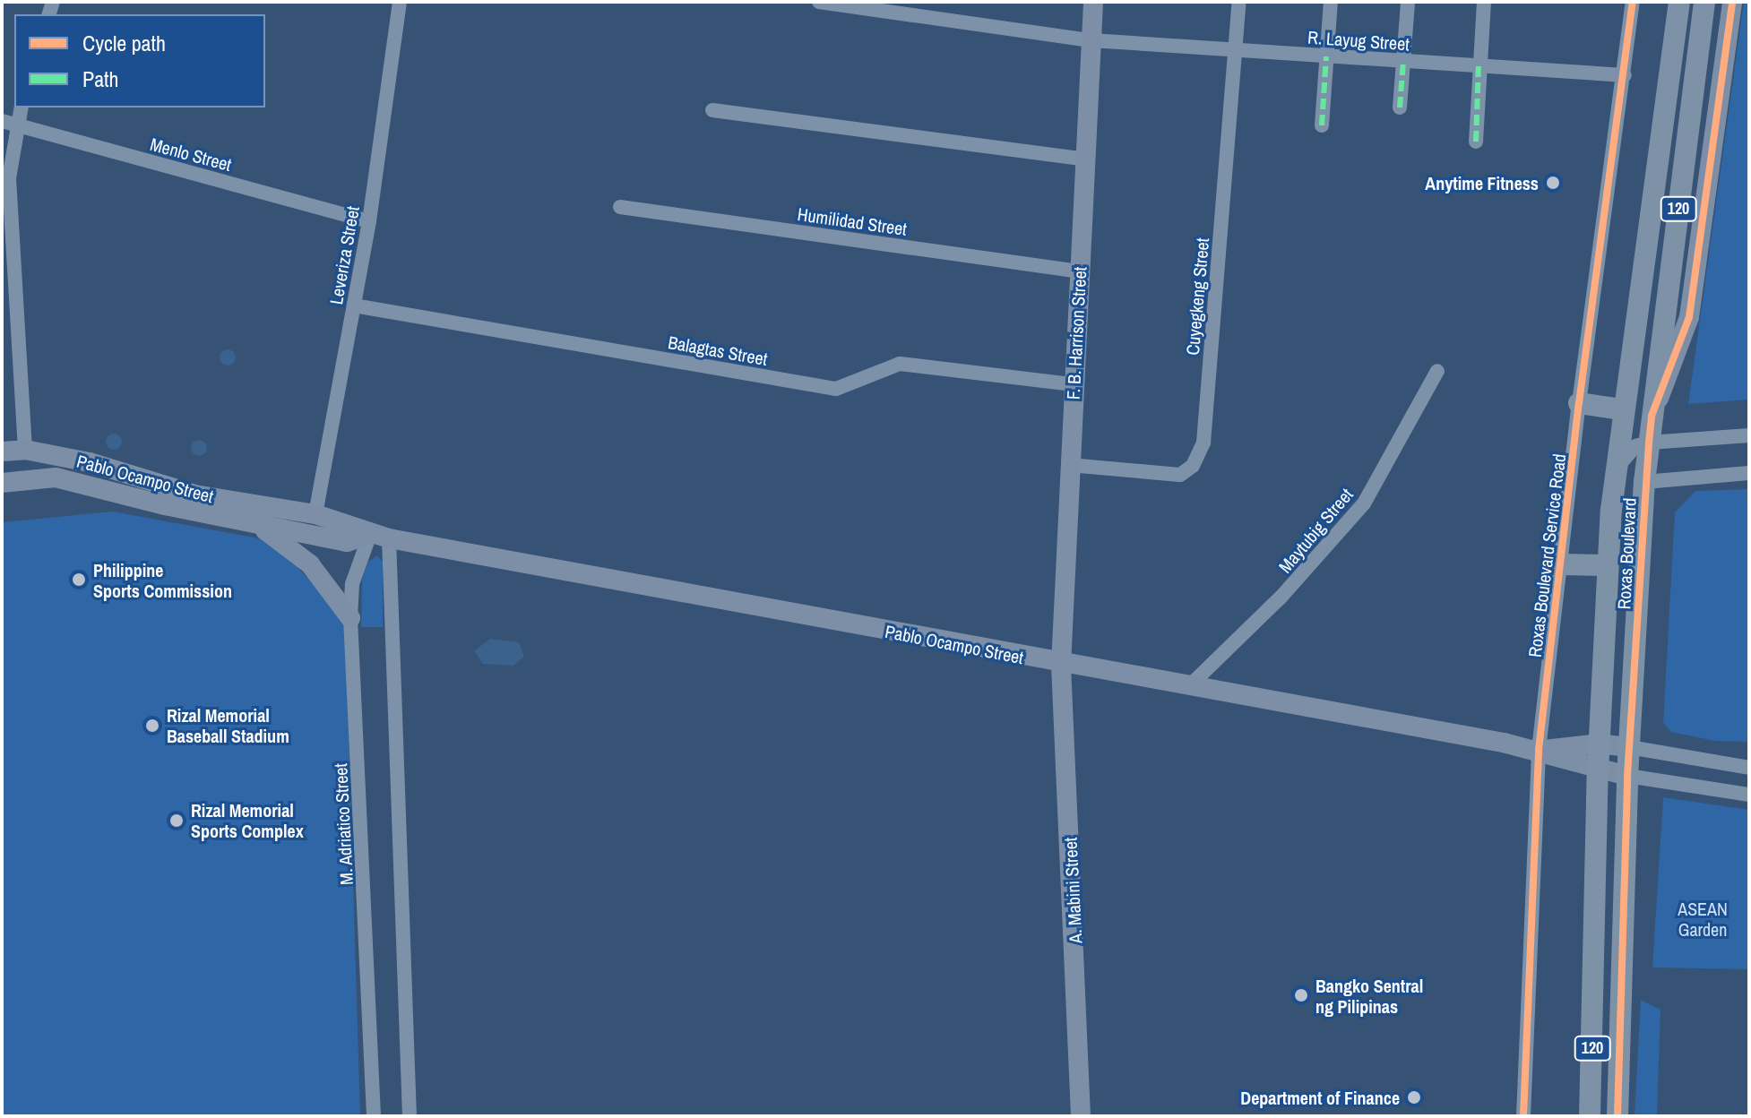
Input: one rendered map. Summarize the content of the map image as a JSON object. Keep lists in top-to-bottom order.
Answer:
{
  "streets": {
    "highway": ["120", "Roxas Boulevard"],
    "main road": ["F. B. Harrison Street", "Pablo Ocampo Street", "A. Mabini Street"],
    "street": [
      "R. Layug Street",
      "Menlo Street",
      "Humilidad Street",
      "Leveriza Street",
      "Cuyegkeng Street",
      "Balagtas Street",
      "Maytubig Street",
      "Roxas Boulevard Service Road",
      "M. Adriatico Street"
    ]
  },
  "crossings": [
    ["R. Layug Street", "Cuyegkeng Street"],
    ["R. Layug Street", "F. B. Harrison Street"],
    ["R. Layug Street", "Roxas Boulevard Service Road"],
    ["Menlo Street", "Leveriza Street"],
    ["Humilidad Street", "F. B. Harrison Street"],
    ["Leveriza Street", "Balagtas Street"],
    ["Leveriza Street", "Pablo Ocampo Street"],
    ["Cuyegkeng Street", "F. B. Harrison Street"],
    ["F. B. Harrison Street", "Balagtas Street"],
    ["F. B. Harrison Street", "Pablo Ocampo Street"],
    ["F. B. Harrison Street", "A. Mabini Street"],
    ["Pablo Ocampo Street", "Maytubig Street"],
    ["Pablo Ocampo Street", "Roxas Boulevard"],
    ["Pablo Ocampo Street", "Roxas Boulevard Service Road"],
    ["Pablo Ocampo Street", "M. Adriatico Street"],
    ["Pablo Ocampo Street", "A. Mabini Street"]
  ],
  "parks": ["ASEAN Garden"],
  "places": [
    "Anytime Fitness",
    "Philippine Sports Commission",
    "Rizal Memorial Baseball Stadium",
    "Rizal Memorial Sports Complex",
    "Bangko Sentral ng Pilipinas",
    "Department of Finance"
  ],
  "legend": ["Cycle path", "Path"]
}
